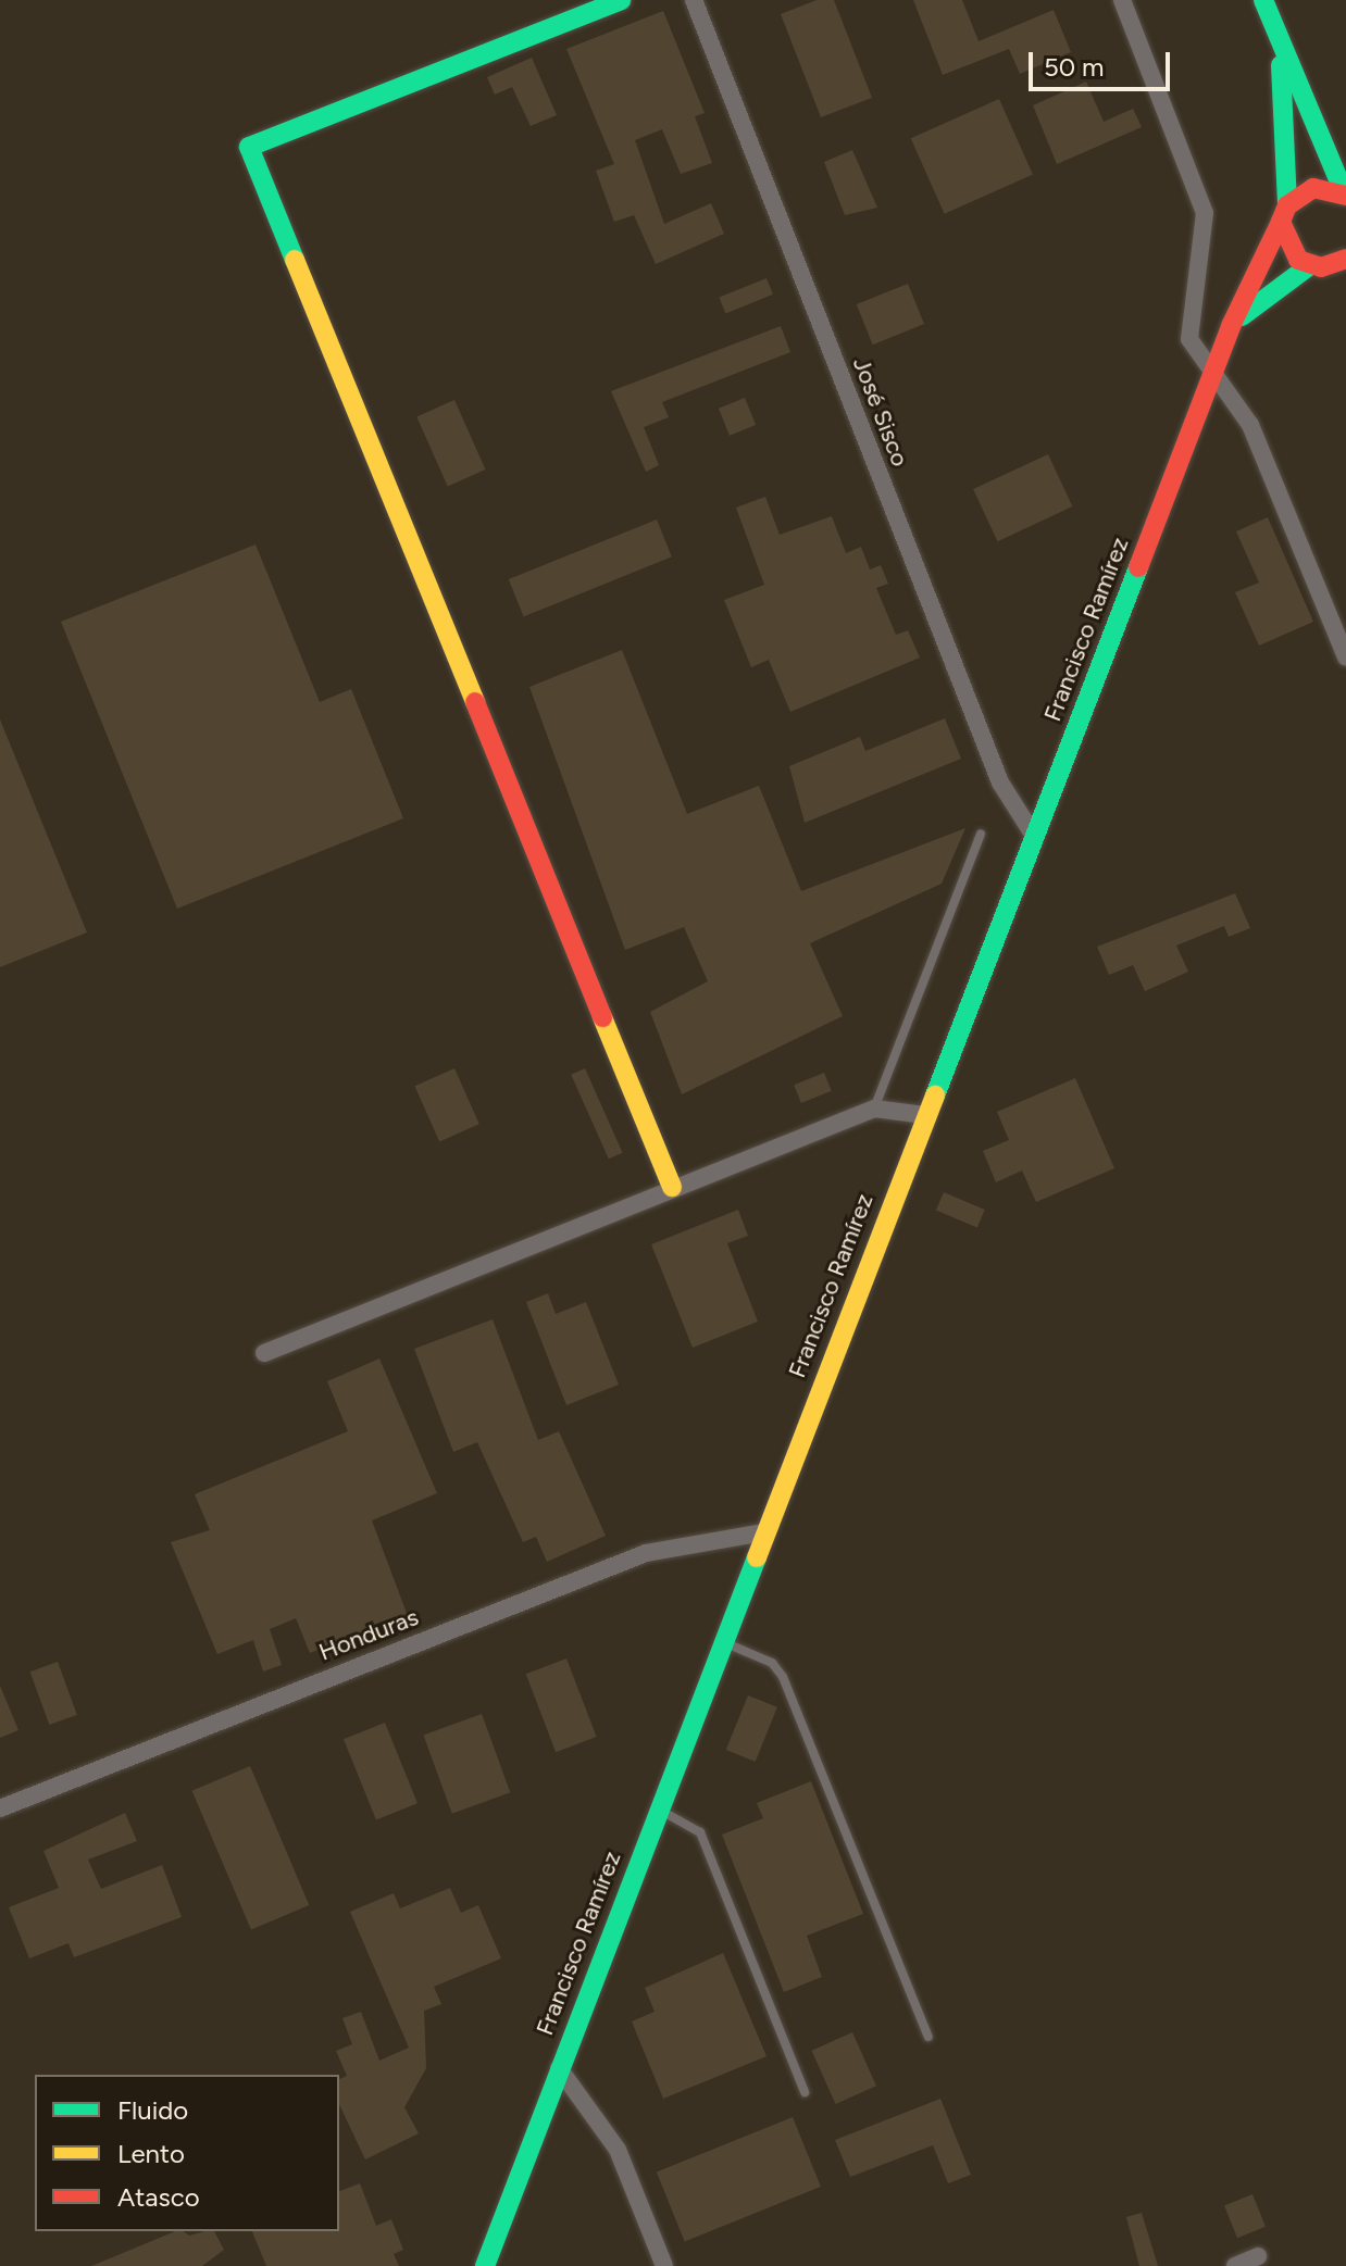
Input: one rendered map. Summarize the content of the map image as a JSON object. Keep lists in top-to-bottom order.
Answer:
{
  "streets": {
    "street": ["José Sisco", "Francisco Ramírez", "Honduras"]
  },
  "crossings": [
    ["José Sisco", "Francisco Ramírez"],
    ["Francisco Ramírez", "Honduras"]
  ],
  "legend": ["Fluido", "Lento", "Atasco"],
  "scale_bar": "50 m"
}
